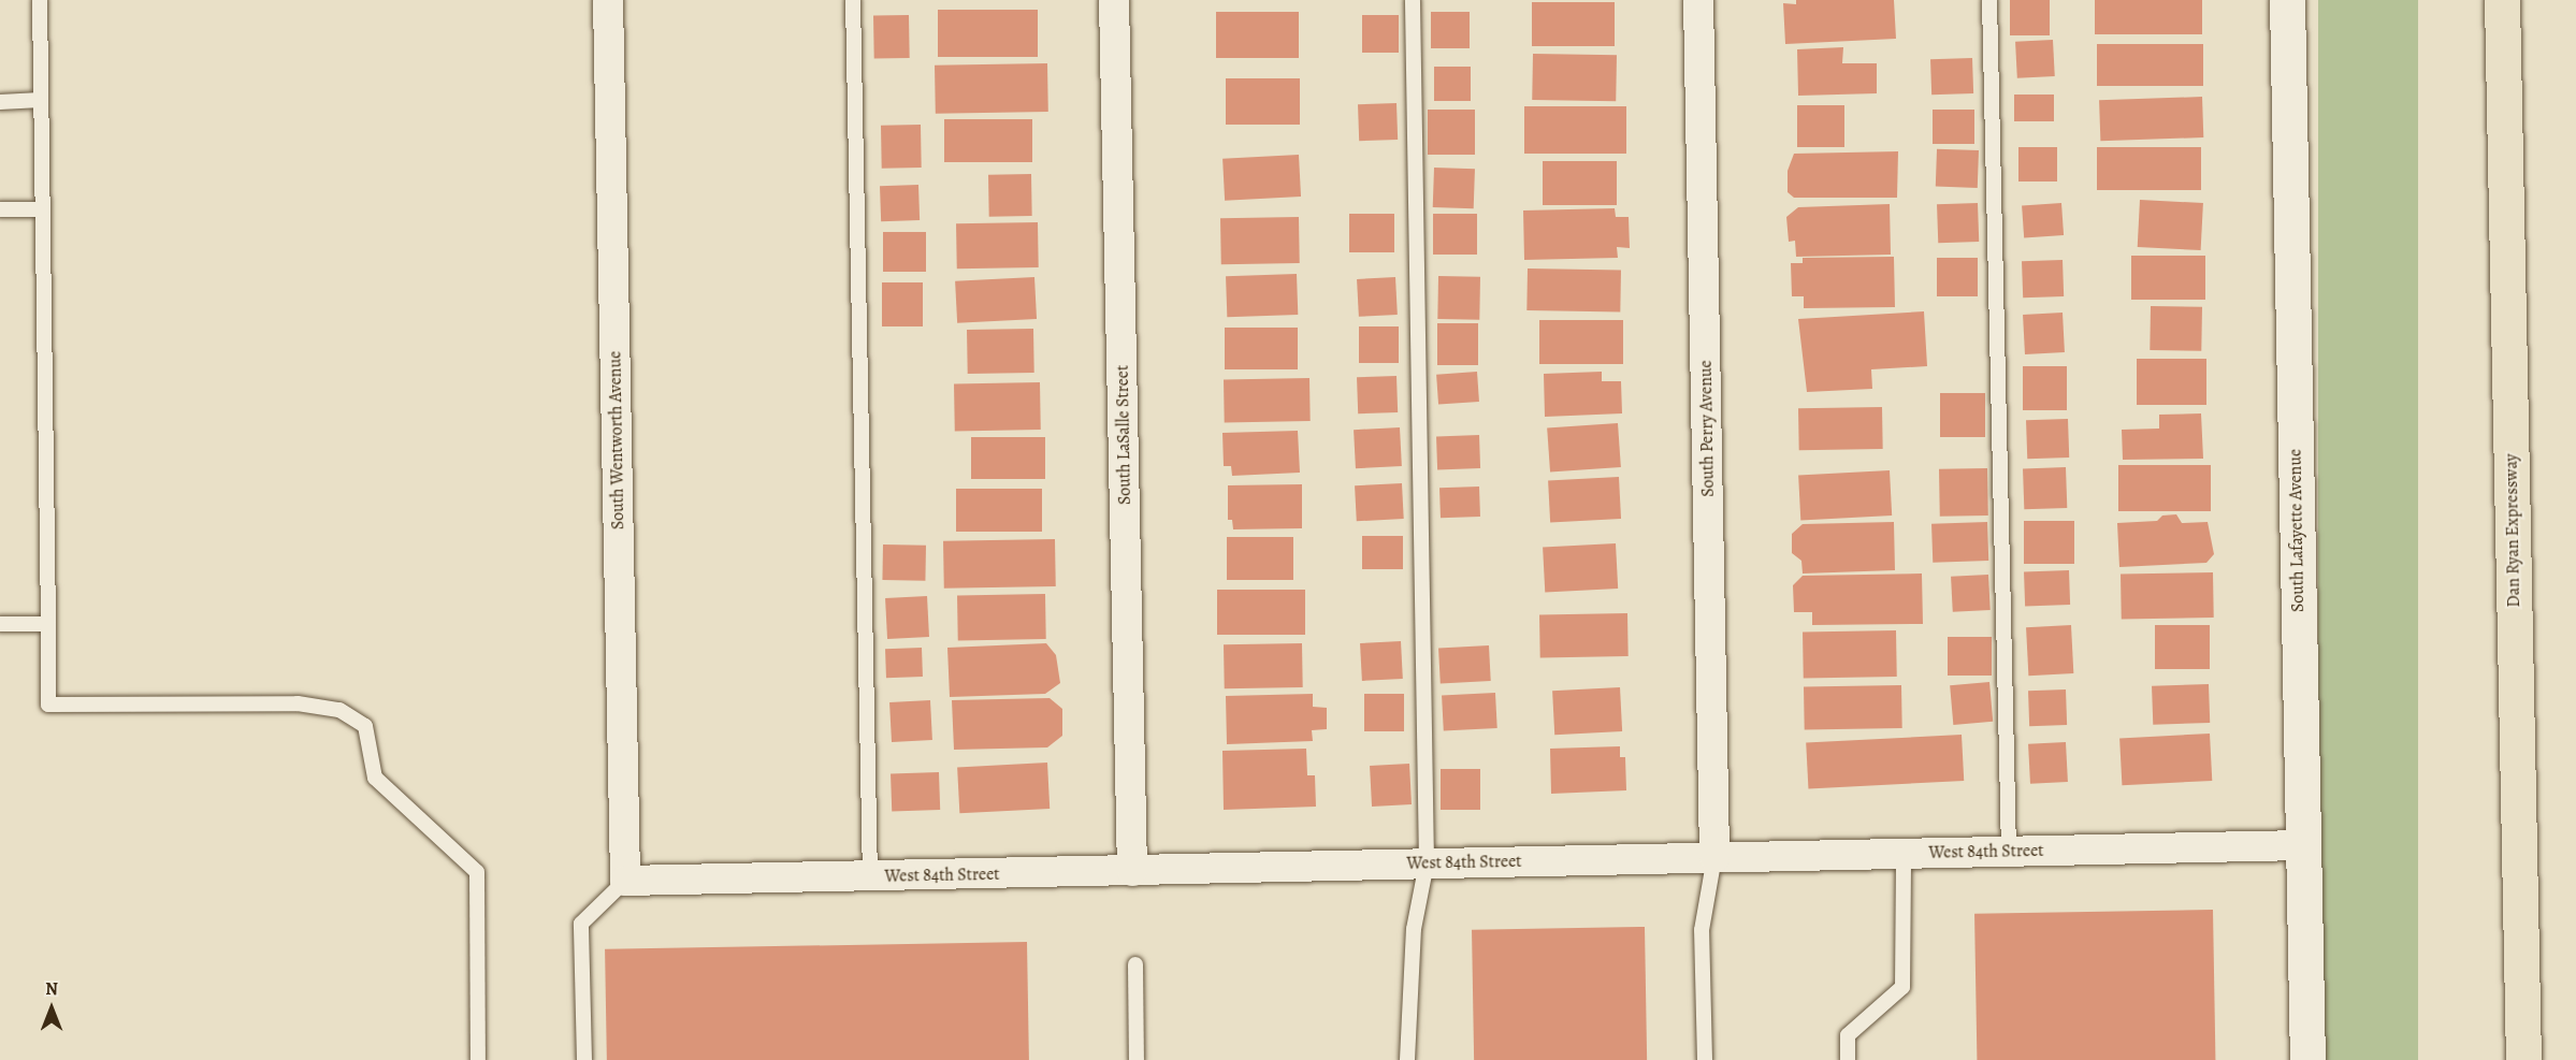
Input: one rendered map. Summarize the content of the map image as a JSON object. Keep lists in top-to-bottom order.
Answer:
{
  "streets": {
    "highway": ["Dan Ryan Expressway"],
    "main road": ["South Lafayette Avenue"],
    "street": [
      "South Perry Avenue",
      "South LaSalle Street",
      "South Wentworth Avenue",
      "West 84th Street"
    ]
  },
  "crossings": [
    ["South Perry Avenue", "West 84th Street"],
    ["South LaSalle Street", "West 84th Street"],
    ["South Wentworth Avenue", "West 84th Street"],
    ["South Lafayette Avenue", "West 84th Street"]
  ],
  "north": "top"
}
